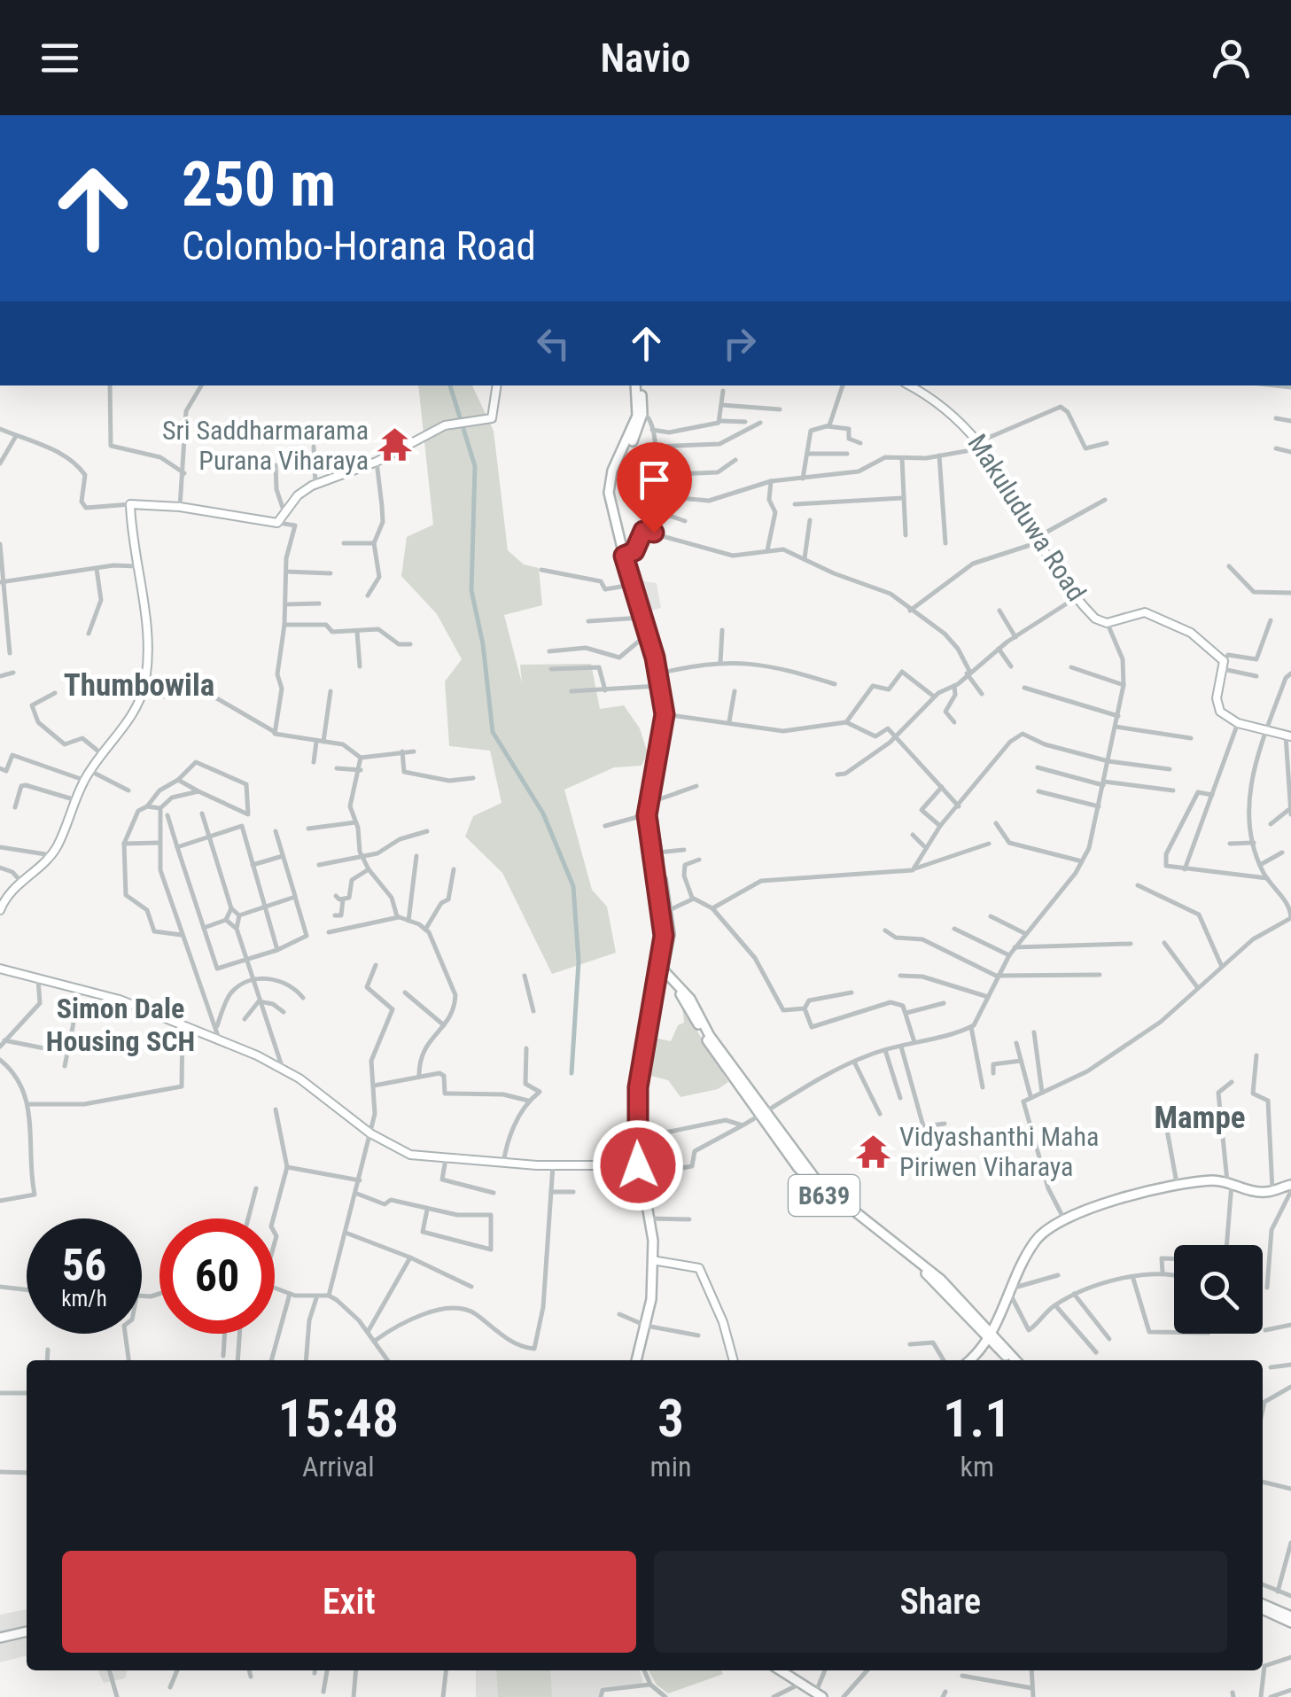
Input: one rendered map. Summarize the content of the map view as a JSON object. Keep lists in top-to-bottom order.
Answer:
{
  "streets": {
    "main road": ["B639"],
    "street": ["Makuluduwa Road"]
  },
  "districts": ["Thumbowila", "Simon Dale Housing SCH", "Mampe"],
  "places": {
    "temple": ["Sri Saddharmarama Purana Viharaya", "Vidyashanthi Maha Piriwen Viharaya"]
  },
  "page": {
    "header": "Navio",
    "turn": ["250 m", "Colombo-Horana Road"],
    "speed": "56 km/h",
    "limit": "60",
    "eta": [
      "15:48",
      "Arrival",
      "3",
      "min",
      "1.1",
      "km"
    ],
    "buttons": ["Exit", "Share"]
  }
}
